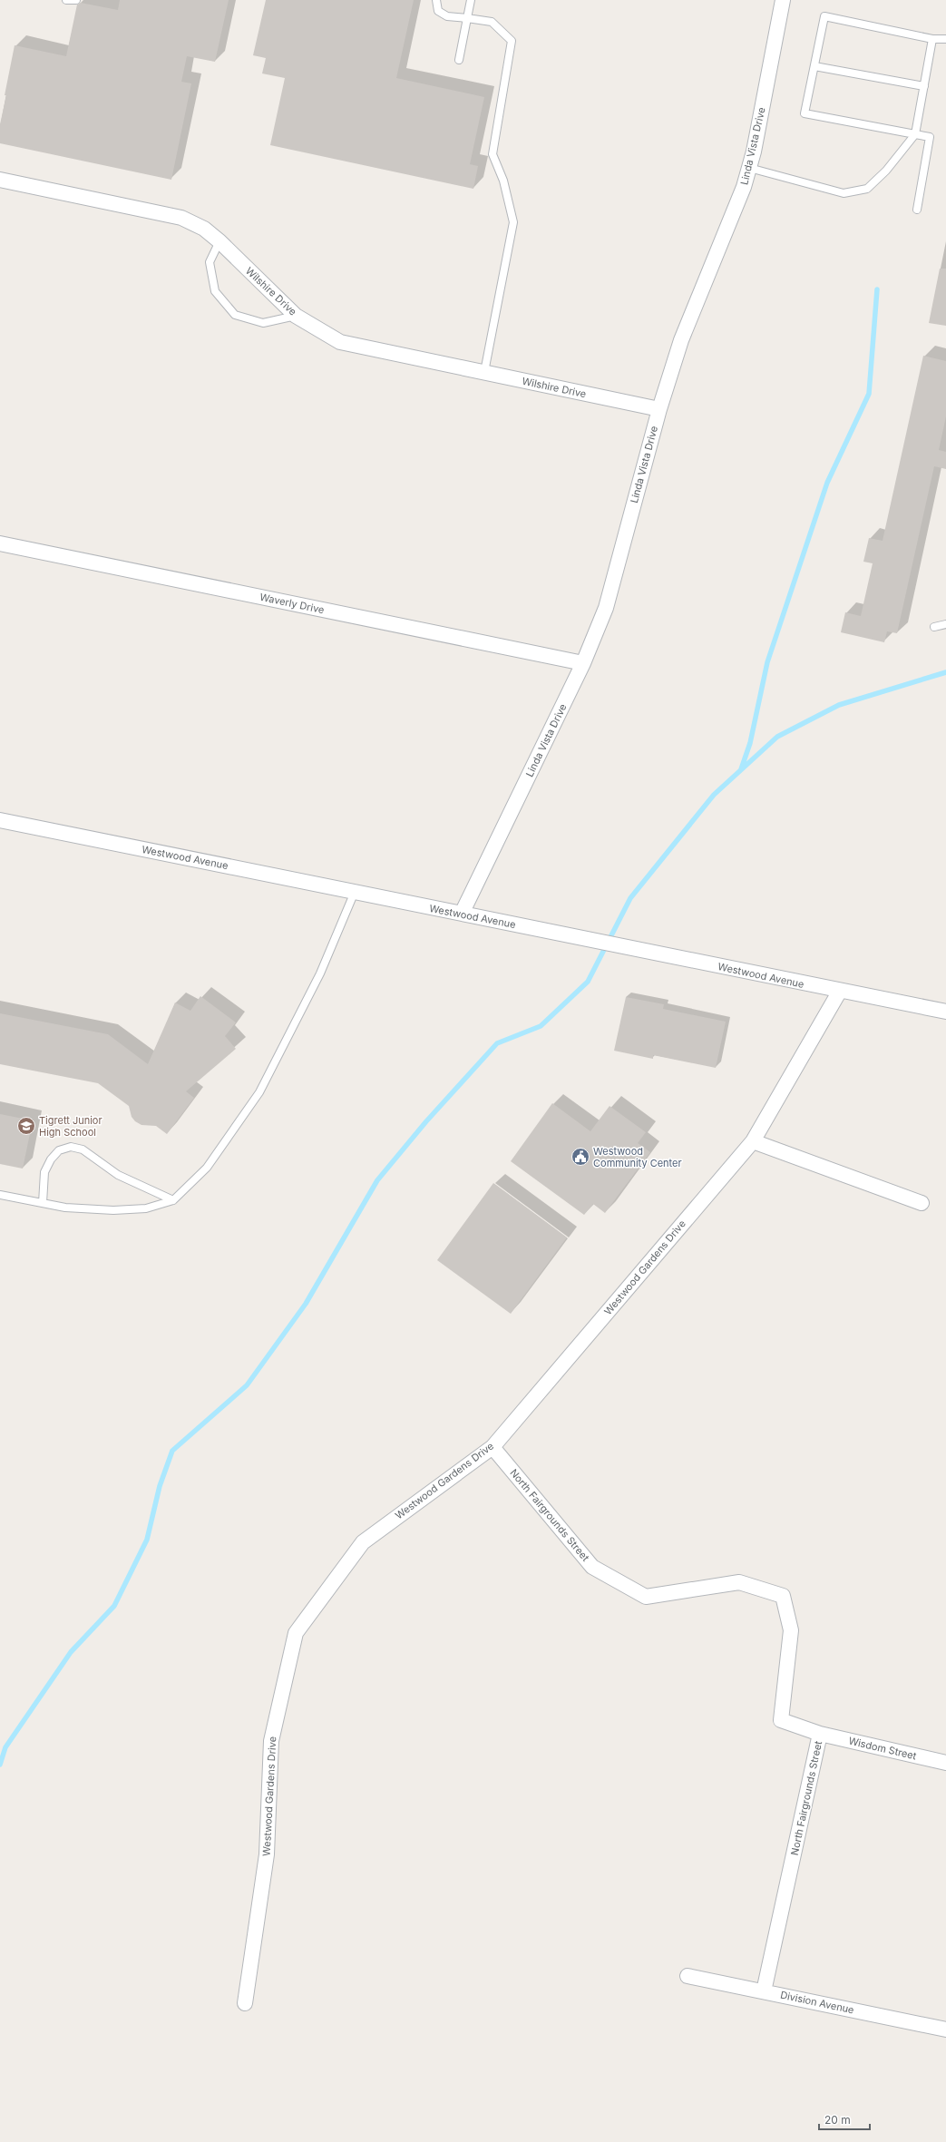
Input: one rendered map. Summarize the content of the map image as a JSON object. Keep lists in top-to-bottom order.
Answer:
{
  "streets": {
    "street": [
      "Linda Vista Drive",
      "Wilshire Drive",
      "Waverly Drive",
      "Westwood Avenue",
      "Westwood Gardens Drive",
      "North Fairgrounds Street",
      "Wisdom Street",
      "Division Avenue"
    ]
  },
  "crossings": [
    ["Linda Vista Drive", "Wilshire Drive"],
    ["Linda Vista Drive", "Waverly Drive"],
    ["Linda Vista Drive", "Westwood Avenue"],
    ["Westwood Avenue", "Westwood Gardens Drive"],
    ["Westwood Gardens Drive", "North Fairgrounds Street"],
    ["North Fairgrounds Street", "Wisdom Street"],
    ["North Fairgrounds Street", "Division Avenue"]
  ],
  "places": {
    "school or university": ["Tigrett Junior High School"],
    "public building": ["Westwood Community Center"]
  },
  "scale_bar": "20 m"
}
